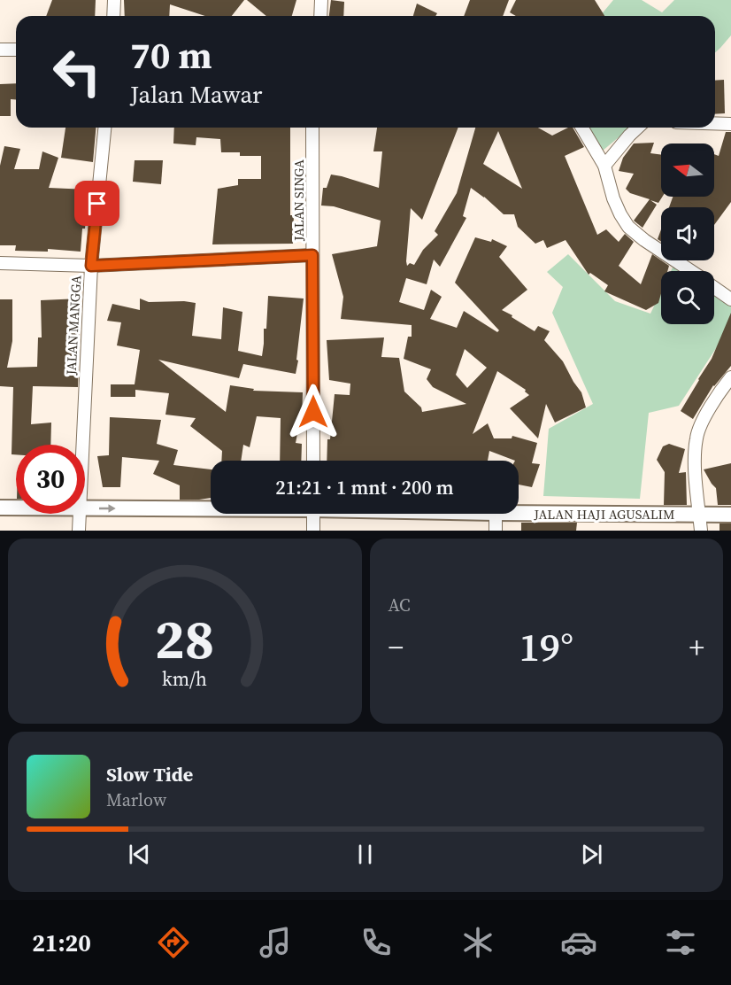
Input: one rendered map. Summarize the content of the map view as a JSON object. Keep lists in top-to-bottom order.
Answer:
{
  "streets": {
    "street": ["JALAN SINGA", "JALAN MANGGA", "JALAN HAJI AGUSALIM"]
  },
  "one_way": ["JALAN HAJI AGUSALIM"],
  "north": "left",
  "page": {
    "turn": ["70 m", "Jalan Mawar"],
    "limit": "30",
    "trip": "21:21 · 1 mnt · 200 m",
    "tile": "AC",
    "heat": ["−", "19°", "+"],
    "song": ["Slow Tide", "Marlow"],
    "tabs": "21:20",
    "gauge": ["28", "km/h"]
  }
}
